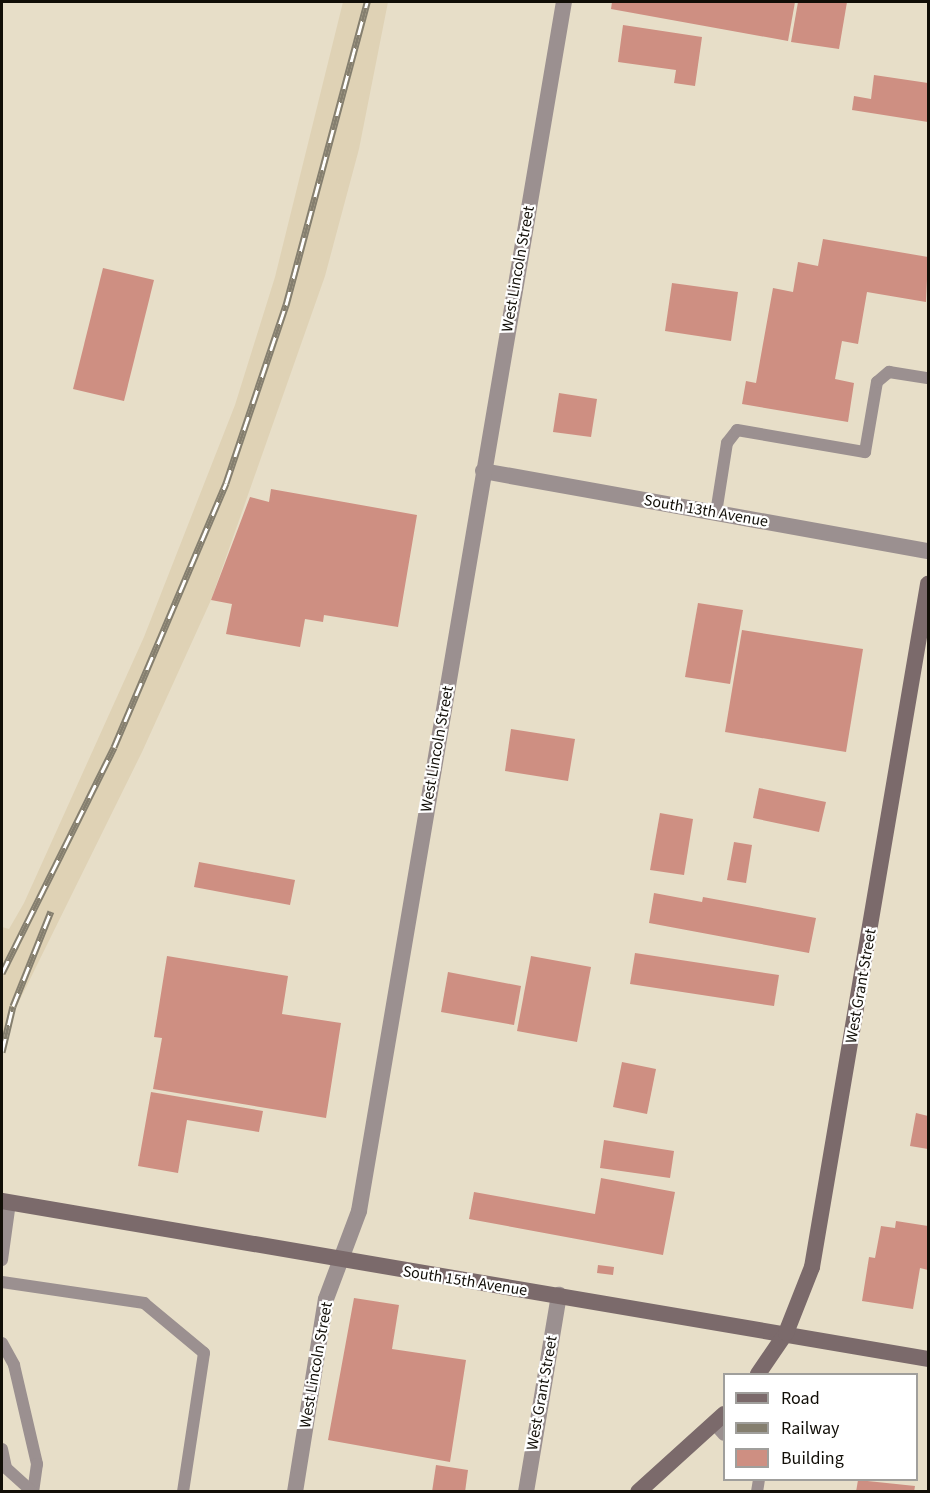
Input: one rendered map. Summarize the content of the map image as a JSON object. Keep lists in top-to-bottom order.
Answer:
{
  "streets": {
    "main road": ["West Grant Street", "South 15th Avenue"],
    "street": ["West Lincoln Street", "South 13th Avenue"]
  },
  "crossings": [
    ["West Lincoln Street", "South 13th Avenue"],
    ["West Lincoln Street", "South 15th Avenue"],
    ["West Grant Street", "South 15th Avenue"]
  ],
  "legend": ["Road", "Railway", "Building"]
}
